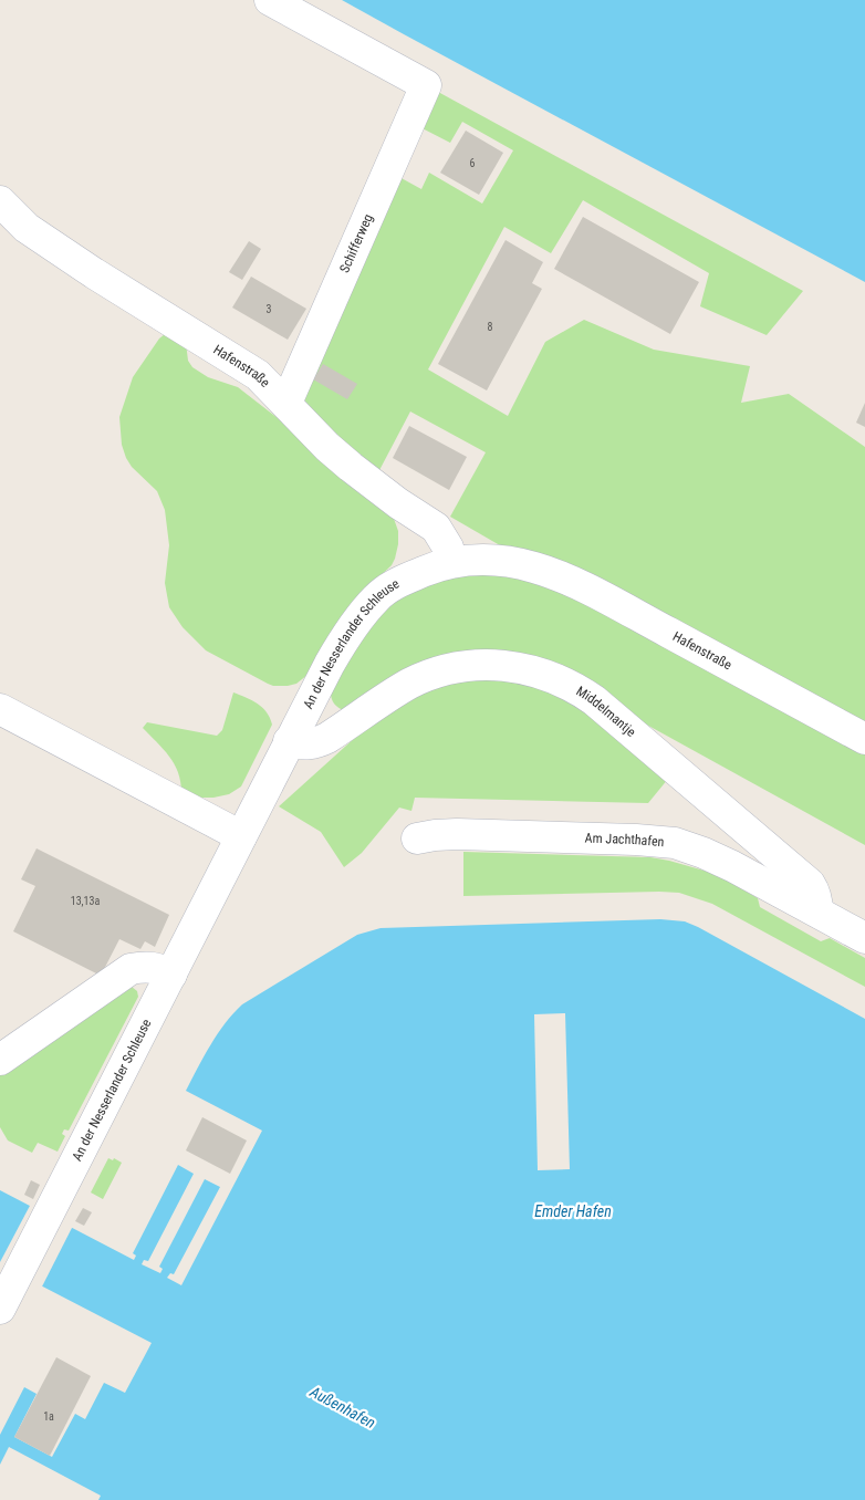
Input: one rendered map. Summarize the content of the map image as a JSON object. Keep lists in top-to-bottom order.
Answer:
{
  "streets": {
    "street": [
      "Schifferweg",
      "Hafenstraße",
      "An der Nesserlander Schleuse",
      "Middelmantje",
      "Am Jachthafen"
    ]
  },
  "crossings": [
    ["Schifferweg", "Hafenstraße"],
    ["Hafenstraße", "An der Nesserlander Schleuse"],
    ["An der Nesserlander Schleuse", "Middelmantje"],
    ["Middelmantje", "Am Jachthafen"]
  ],
  "water": ["Emder Hafen", "Außenhafen"],
  "house_numbers": [
    "6",
    "3",
    "8",
    "13,13a",
    "1a"
  ]
}
